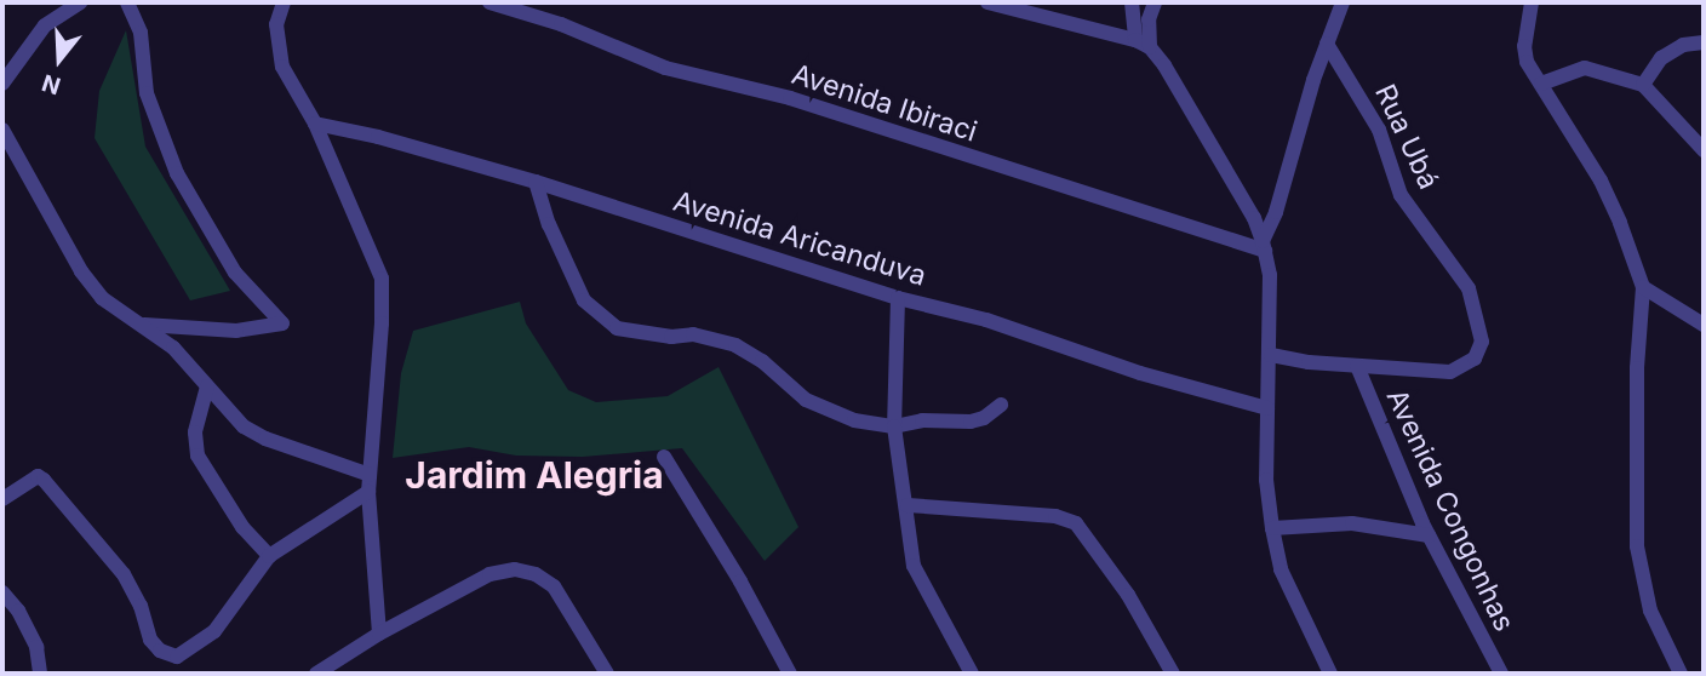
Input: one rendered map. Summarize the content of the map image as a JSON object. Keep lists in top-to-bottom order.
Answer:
{
  "streets": {
    "street": [
      "Avenida Ibiraci",
      "Rua Ubá",
      "Avenida Aricanduva",
      "Avenida Congonhas"
    ]
  },
  "crossings": [
    ["Rua Ubá", "Avenida Congonhas"]
  ],
  "districts": ["Jardim Alegria"],
  "north": "bottom"
}
